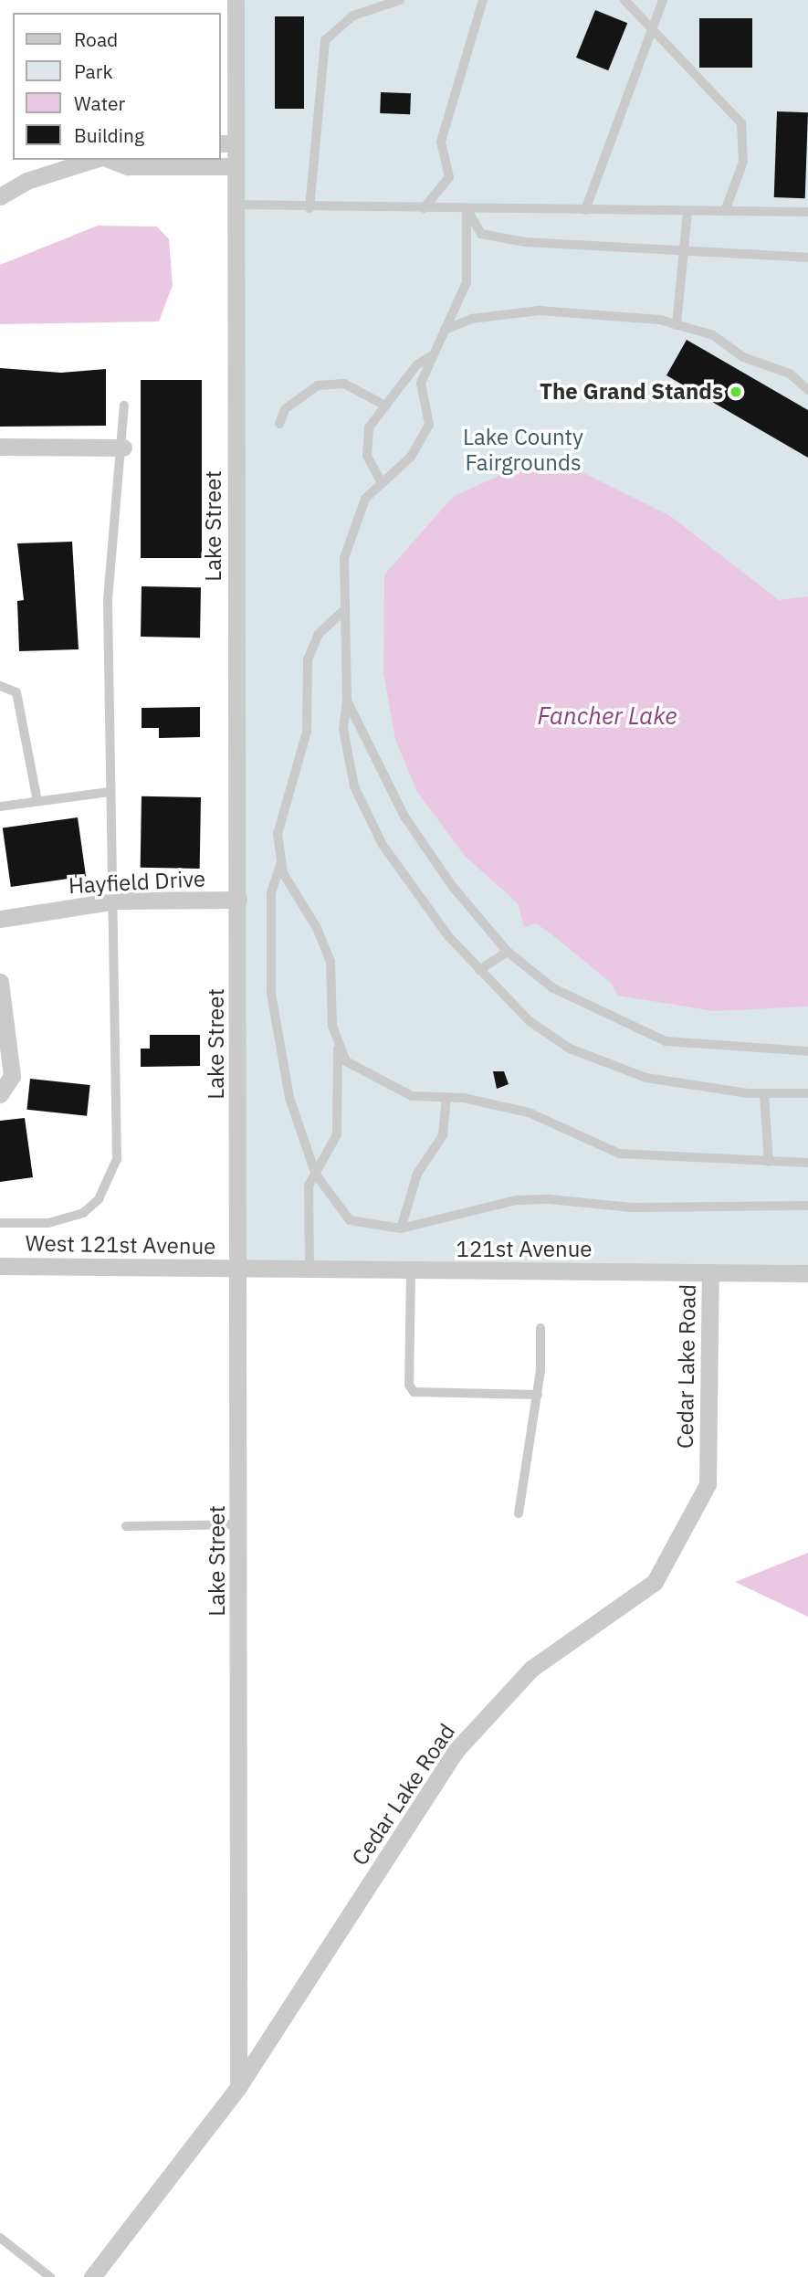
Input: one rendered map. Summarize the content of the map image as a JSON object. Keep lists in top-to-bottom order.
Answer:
{
  "streets": {
    "street": [
      "Lake Street",
      "Hayfield Drive",
      "West 121st Avenue",
      "121st Avenue",
      "Cedar Lake Road"
    ]
  },
  "crossings": [
    ["Lake Street", "Hayfield Drive"],
    ["Lake Street", "West 121st Avenue"],
    ["Lake Street", "121st Avenue"],
    ["Lake Street", "Cedar Lake Road"],
    ["West 121st Avenue", "121st Avenue"],
    ["121st Avenue", "Cedar Lake Road"]
  ],
  "water": ["Fancher Lake"],
  "parks": ["Lake County Fairgrounds"],
  "places": ["The Grand Stands"],
  "legend": [
    "Road",
    "Park",
    "Water",
    "Building"
  ]
}
